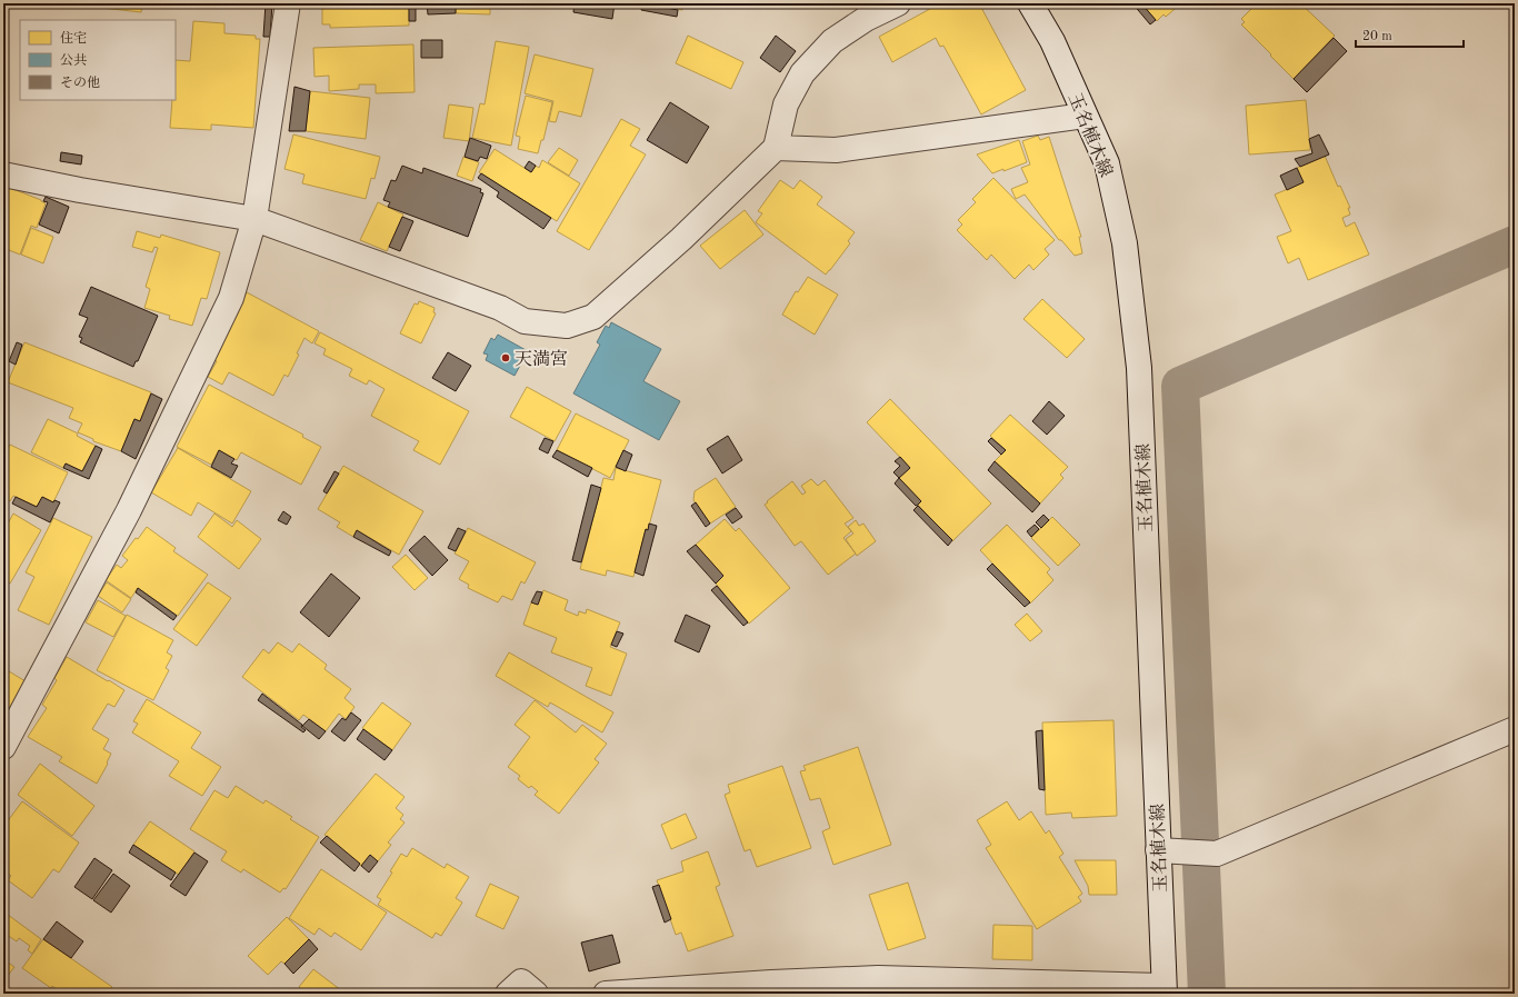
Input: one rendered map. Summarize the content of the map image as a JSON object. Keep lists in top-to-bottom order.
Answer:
{
  "streets": {
    "street": ["玉名植木線"]
  },
  "places": ["天満宮"],
  "legend": ["住宅", "公共", "その他"],
  "scale_bar": "20 m"
}
